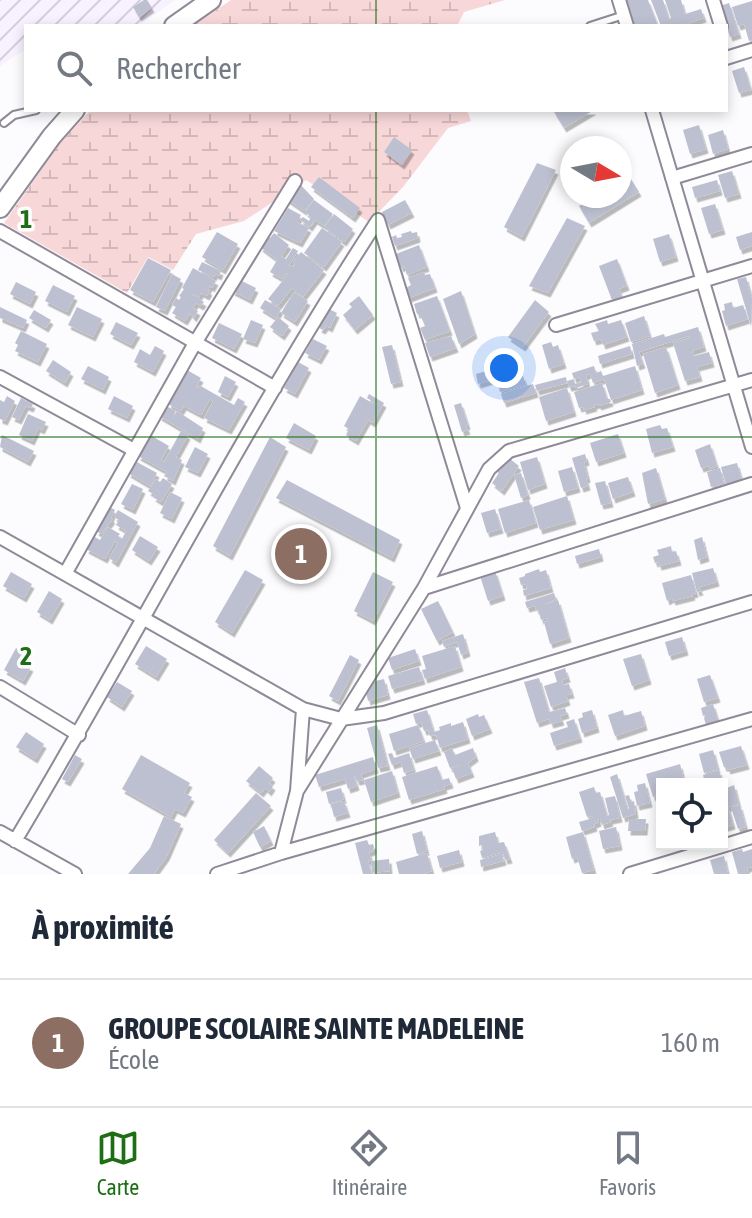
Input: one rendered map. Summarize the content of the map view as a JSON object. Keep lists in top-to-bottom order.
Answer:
{
  "north": "right",
  "page": {
    "search": "Rechercher",
    "pins": "1",
    "heading": "À proximité",
    "list": [
      {
        "mark": "1",
        "name": "GROUPE SCOLAIRE SAINTE MADELEINE",
        "note": "École",
        "value": "160 m"
      }
    ],
    "nav": ["Carte", "Itinéraire", "Favoris"]
  },
  "grid": {
    "rows": ["1", "2"]
  }
}
